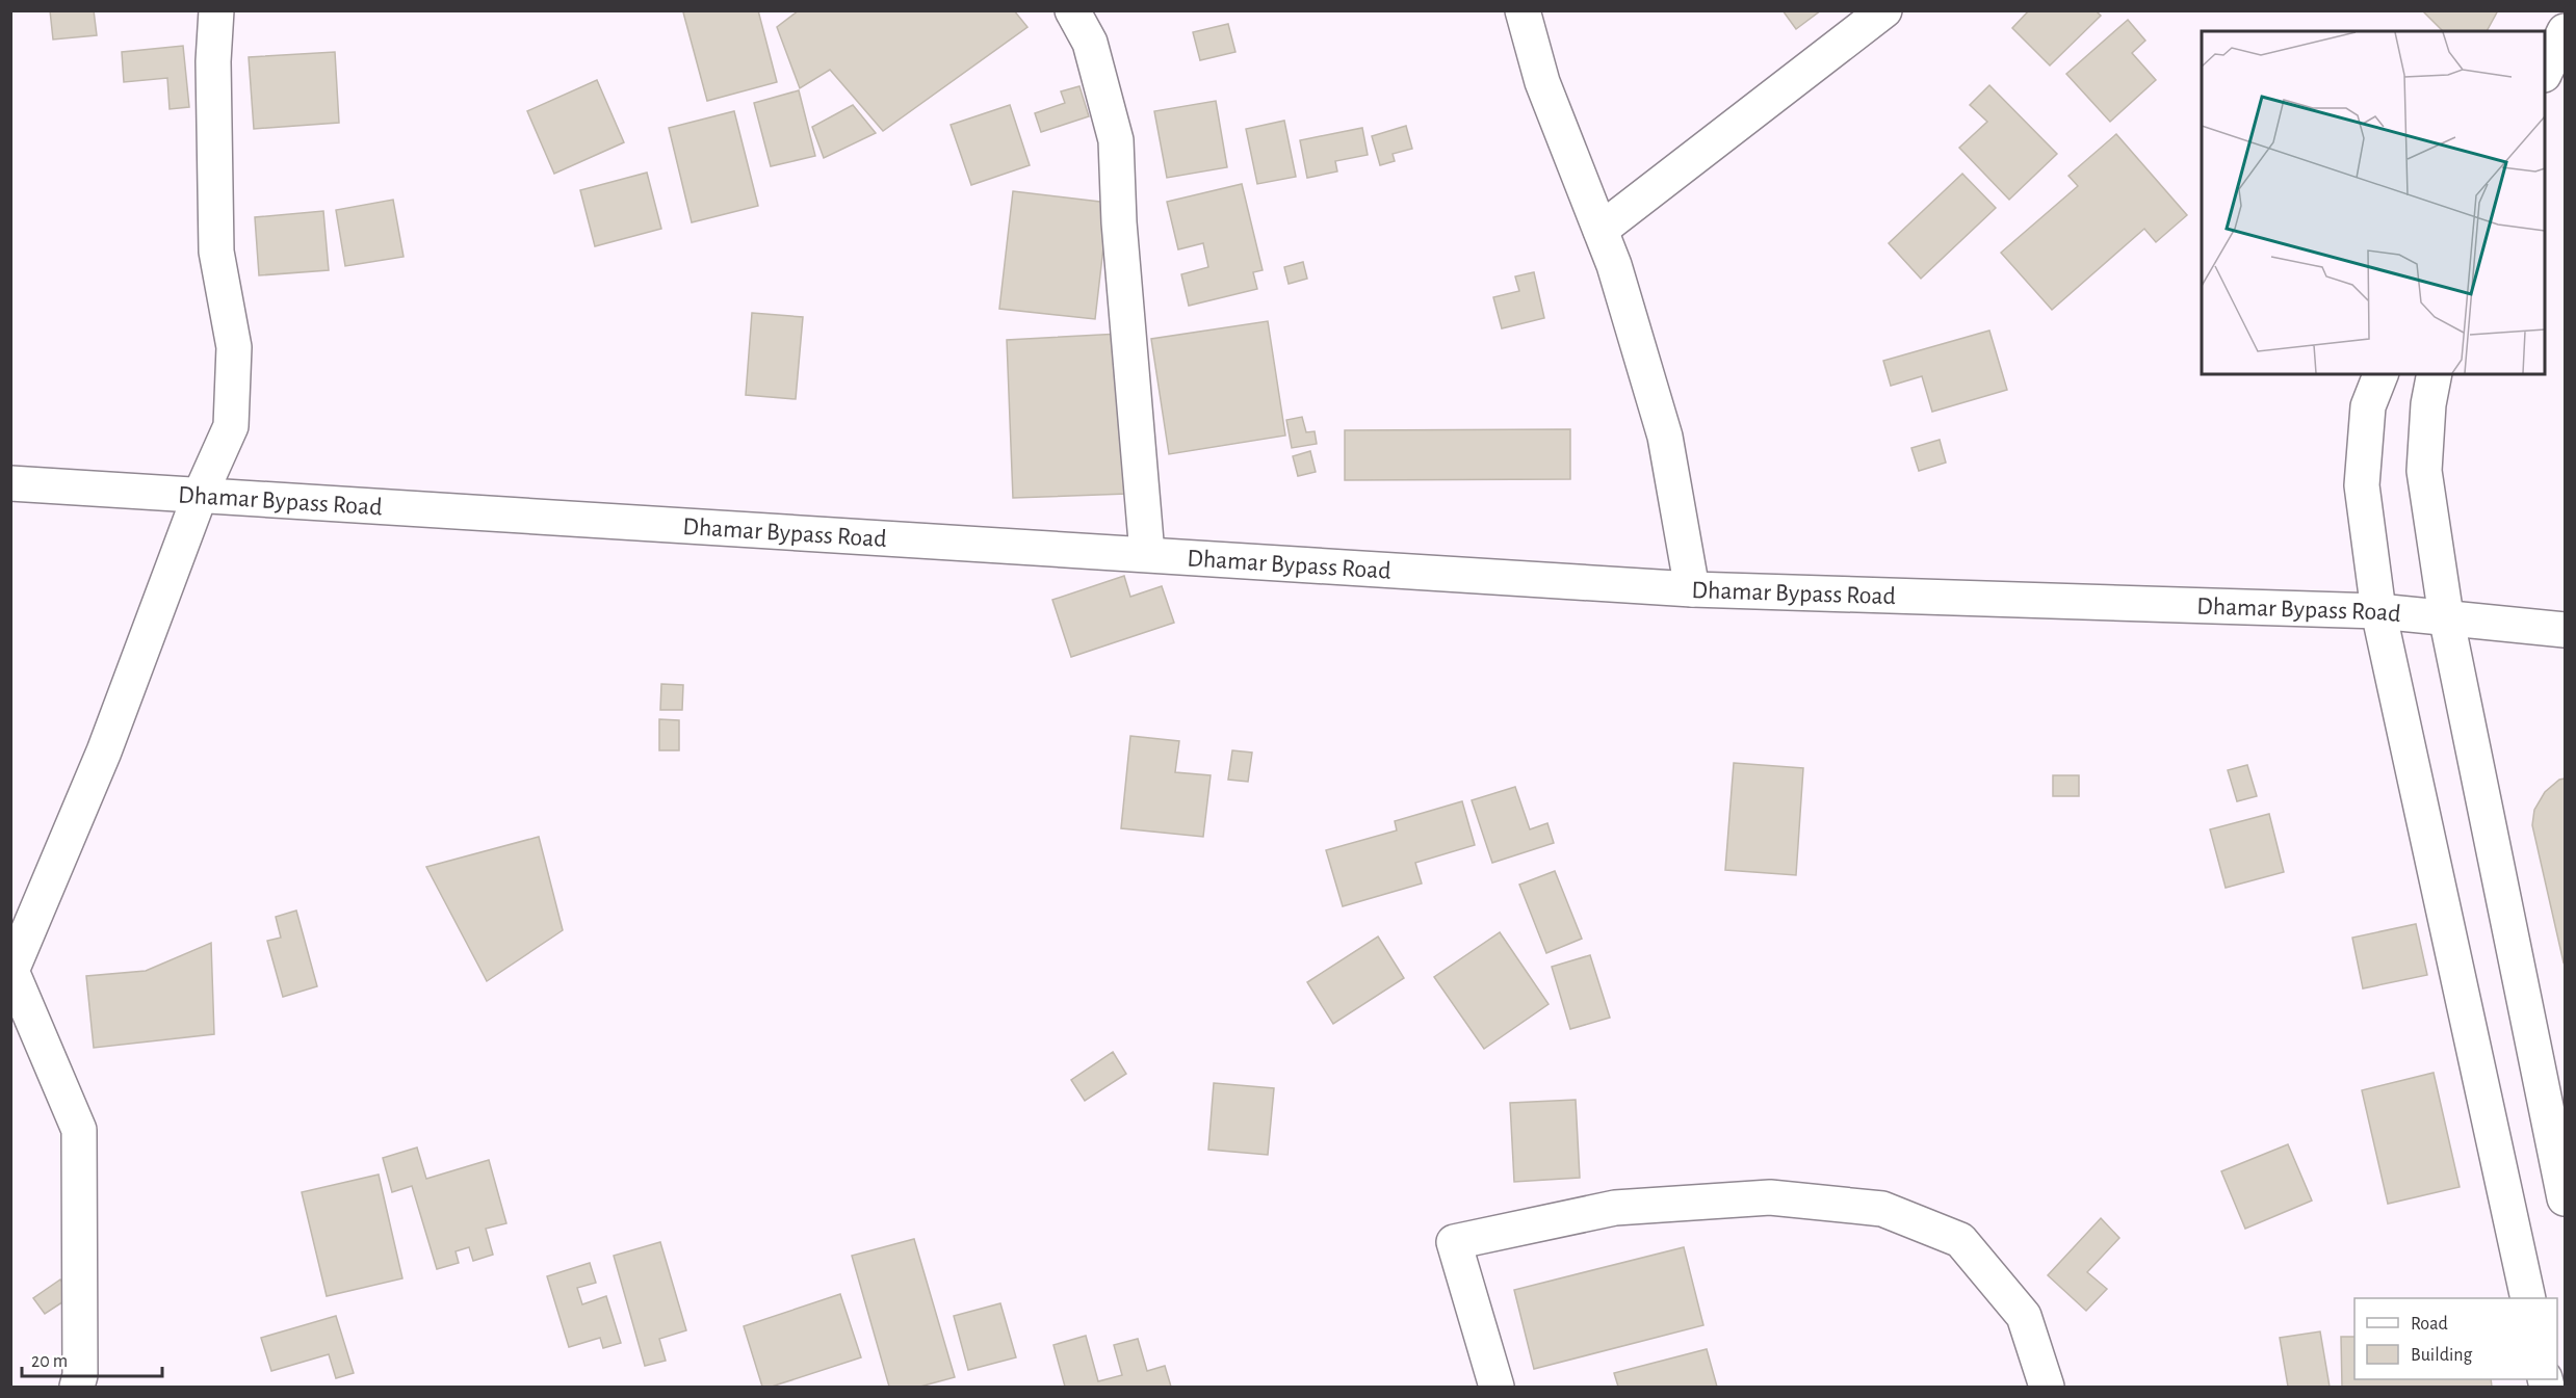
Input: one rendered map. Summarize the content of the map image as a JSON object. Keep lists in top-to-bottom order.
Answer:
{
  "streets": {
    "street": ["Dhamar Bypass Road"]
  },
  "legend": ["Road", "Building"],
  "scale_bar": "20 m"
}
